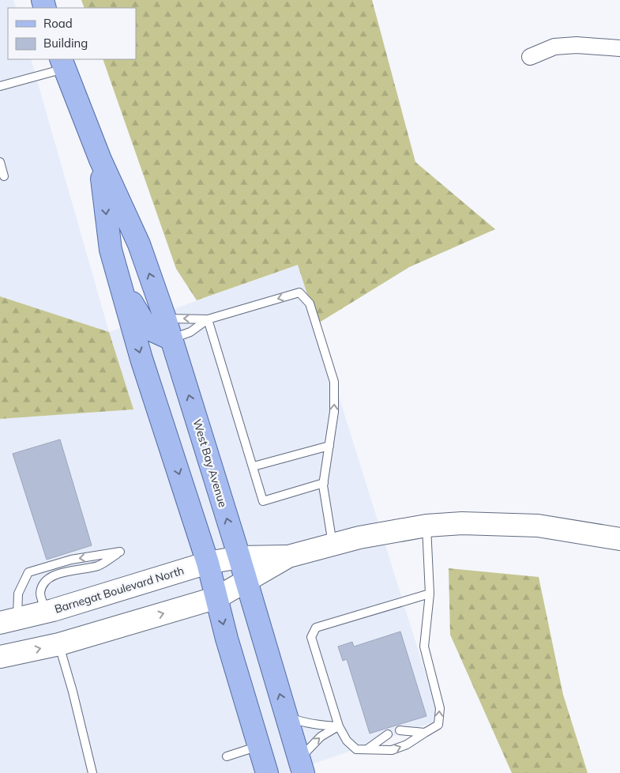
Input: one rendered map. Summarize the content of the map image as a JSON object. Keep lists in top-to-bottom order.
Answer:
{
  "streets": {
    "main road": ["West Bay Avenue"],
    "street": ["Barnegat Boulevard North"]
  },
  "crossings": [
    ["West Bay Avenue", "Barnegat Boulevard North"]
  ],
  "legend": ["Road", "Building"]
}
